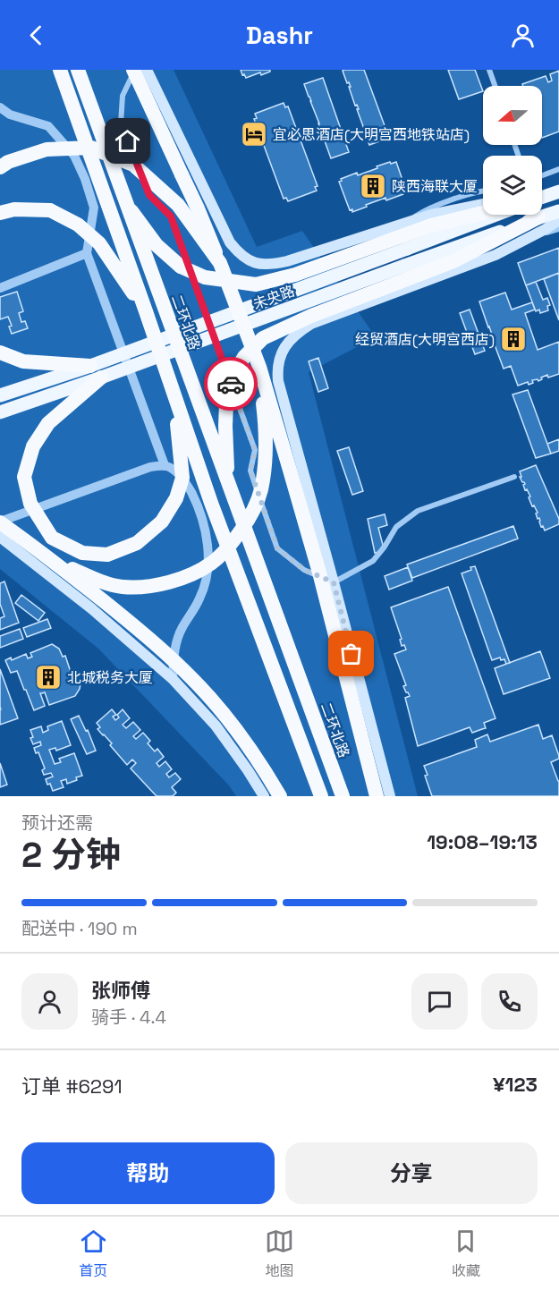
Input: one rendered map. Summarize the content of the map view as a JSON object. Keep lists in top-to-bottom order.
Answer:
{
  "streets": {
    "highway": ["二环北路"],
    "main road": ["未央路"]
  },
  "places": {
    "hotel": ["宜必思酒店(大明宫西地铁站店)"],
    "building": ["陕西海联大厦", "经贸酒店(大明宫西店)", "北城税务大厦"]
  },
  "north": "left",
  "page": {
    "header": "Dashr",
    "heading": ["2 分钟", "预计还需", "19:08–19:13"],
    "panel": [
      "张师傅",
      "骑手 · 4.4",
      "订单 #6291",
      "¥123"
    ],
    "bar": "配送中 · 190 m",
    "buttons": ["帮助", "分享"],
    "tabs": ["首页", "地图", "收藏"]
  }
}
